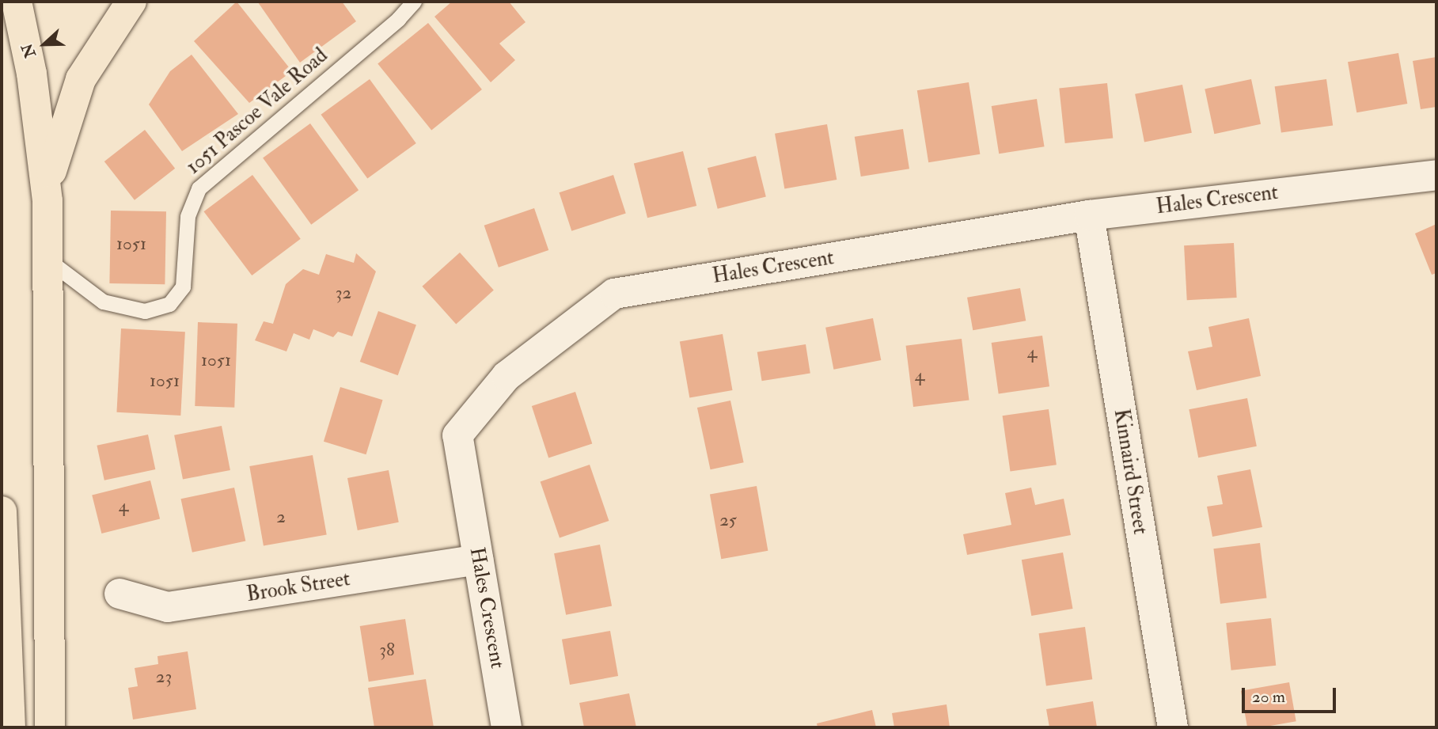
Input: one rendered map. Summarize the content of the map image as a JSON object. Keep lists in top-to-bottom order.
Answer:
{
  "streets": {
    "street": ["Hales Crescent", "Kinnaird Street", "Brook Street"],
    "lane": ["1051 Pascoe Vale Road"]
  },
  "crossings": [
    ["Hales Crescent", "Kinnaird Street"],
    ["Hales Crescent", "Brook Street"]
  ],
  "house_numbers": [
    "1051",
    "32",
    "4",
    "1051",
    "4",
    "1051",
    "4",
    "2",
    "25",
    "38",
    "23"
  ],
  "scale_bar": "20 m",
  "north": "left"
}
